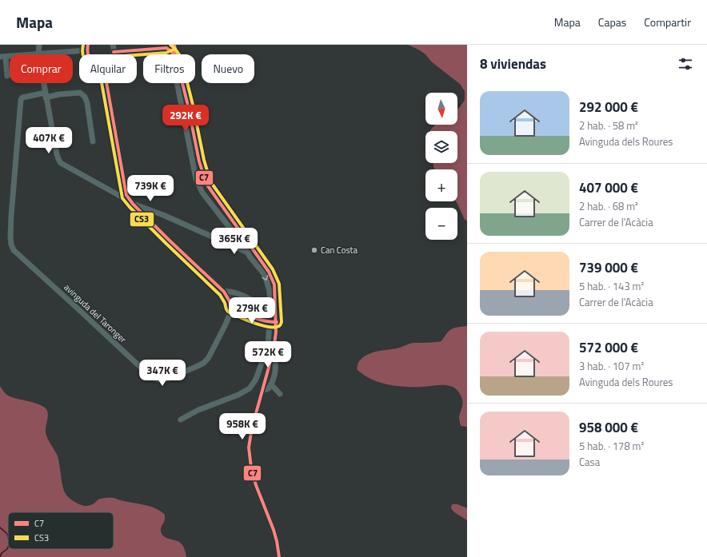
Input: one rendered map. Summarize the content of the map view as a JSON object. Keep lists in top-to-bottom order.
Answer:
{
  "streets": {
    "street": ["avinguda del Taronger"]
  },
  "places": ["Can Costa"],
  "lines": ["transit line C7", "transit line CS3"],
  "legend": ["C7", "CS3"],
  "north": "bottom",
  "page": {
    "header": "Mapa",
    "nav": ["Mapa", "Capas", "Compartir"],
    "heading": "8 viviendas",
    "chip": [
      "Comprar",
      "Alquilar",
      "Filtros",
      "Nuevo"
    ],
    "list": [
      {
        "name": "292 000 €",
        "note": "2 hab. · 58 m² · Avinguda dels Roures"
      },
      {
        "name": "407 000 €",
        "note": "2 hab. · 68 m² · Carrer de l'Acàcia"
      },
      {
        "name": "739 000 €",
        "note": "5 hab. · 143 m² · Carrer de l'Acàcia"
      },
      {
        "name": "572 000 €",
        "note": "3 hab. · 107 m² · Avinguda dels Roures"
      },
      {
        "name": "958 000 €",
        "note": "5 hab. · 178 m² · Casa"
      }
    ],
    "map_buttons": ["+", "−"],
    "price": [
      "292K €",
      "407K €",
      "739K €",
      "365K €",
      "279K €",
      "572K €",
      "347K €",
      "958K €"
    ]
  }
}
